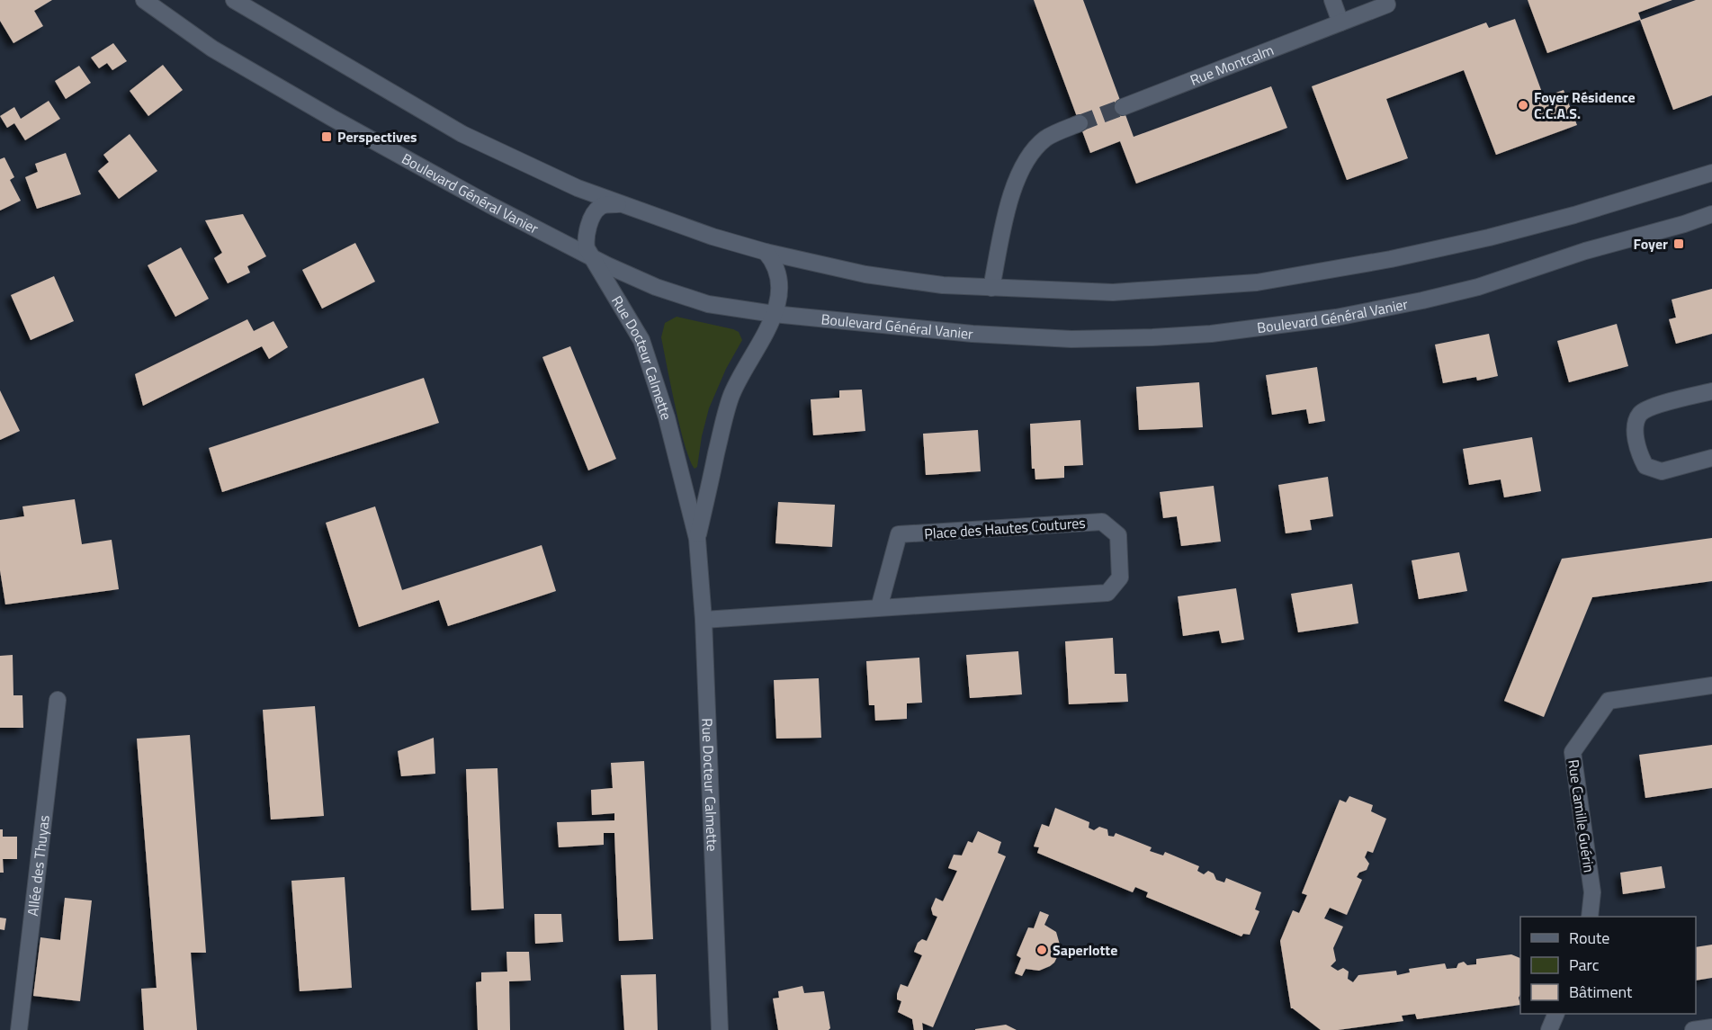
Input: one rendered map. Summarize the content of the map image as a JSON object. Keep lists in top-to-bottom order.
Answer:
{
  "streets": {
    "street": [
      "Rue Montcalm",
      "Boulevard Général Vanier",
      "Rue Docteur Calmette",
      "Place des Hautes Coutures",
      "Rue Camille Guérin",
      "Allée des Thuyas"
    ]
  },
  "crossings": [
    ["Boulevard Général Vanier", "Rue Docteur Calmette"],
    ["Rue Docteur Calmette", "Place des Hautes Coutures"]
  ],
  "places": {
    "other": ["Foyer Résidence C.C.A.S.", "Saperlotte"],
    "transit": ["Perspectives", "Foyer"]
  },
  "legend": ["Route", "Parc", "Bâtiment"]
}
